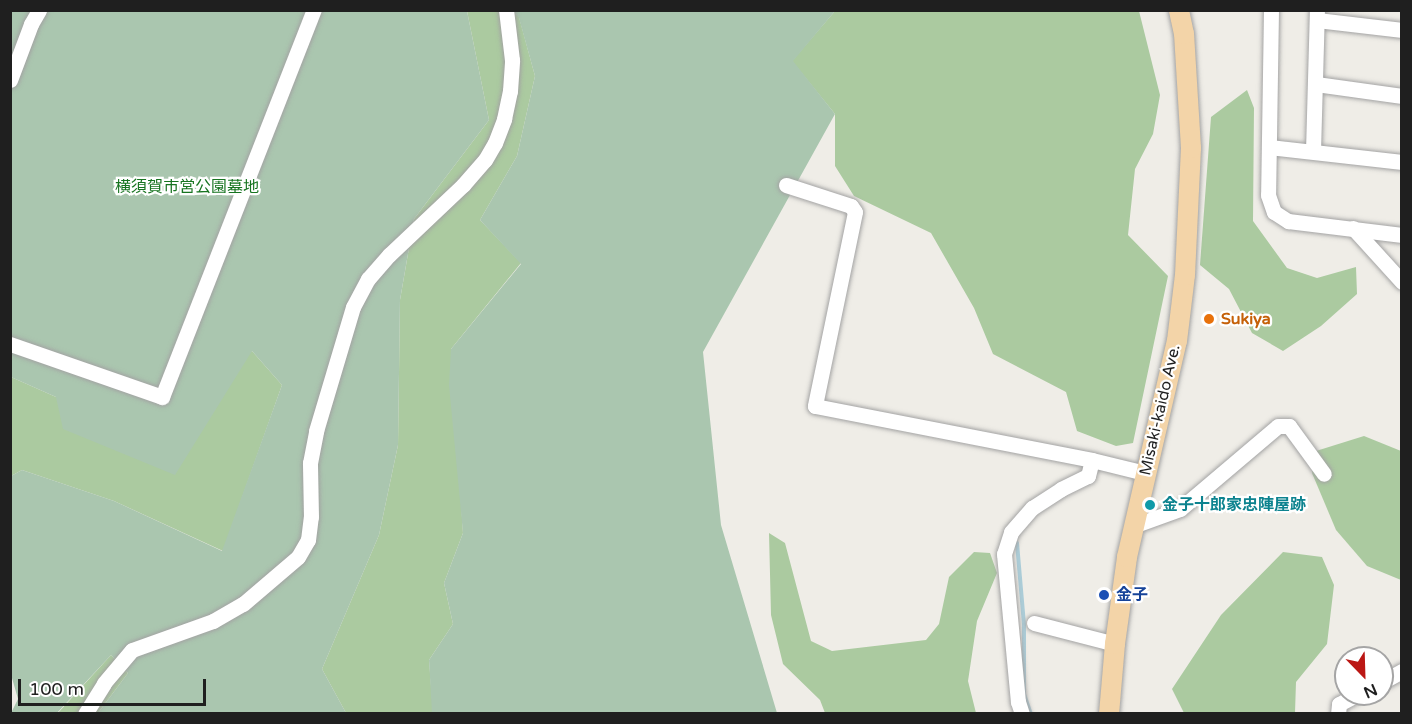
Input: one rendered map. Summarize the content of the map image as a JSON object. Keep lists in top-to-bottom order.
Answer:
{
  "streets": {
    "main road": ["Misaki-kaido Ave."]
  },
  "parks": ["横須賀市営公園墓地"],
  "places": ["Sukiya", "金子十郎家忠陣屋跡", "金子"],
  "scale_bar": "100 m",
  "north": "bottom right"
}
